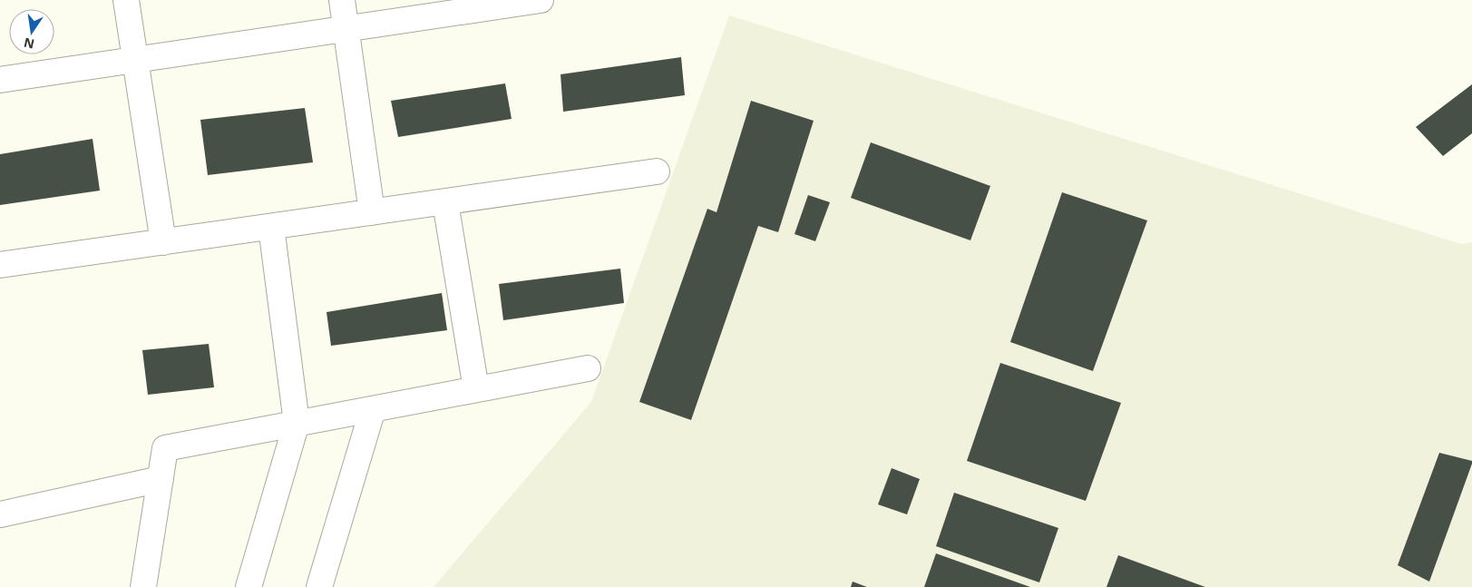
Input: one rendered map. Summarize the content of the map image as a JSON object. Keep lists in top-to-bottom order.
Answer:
{
  "north": "bottom"
}
